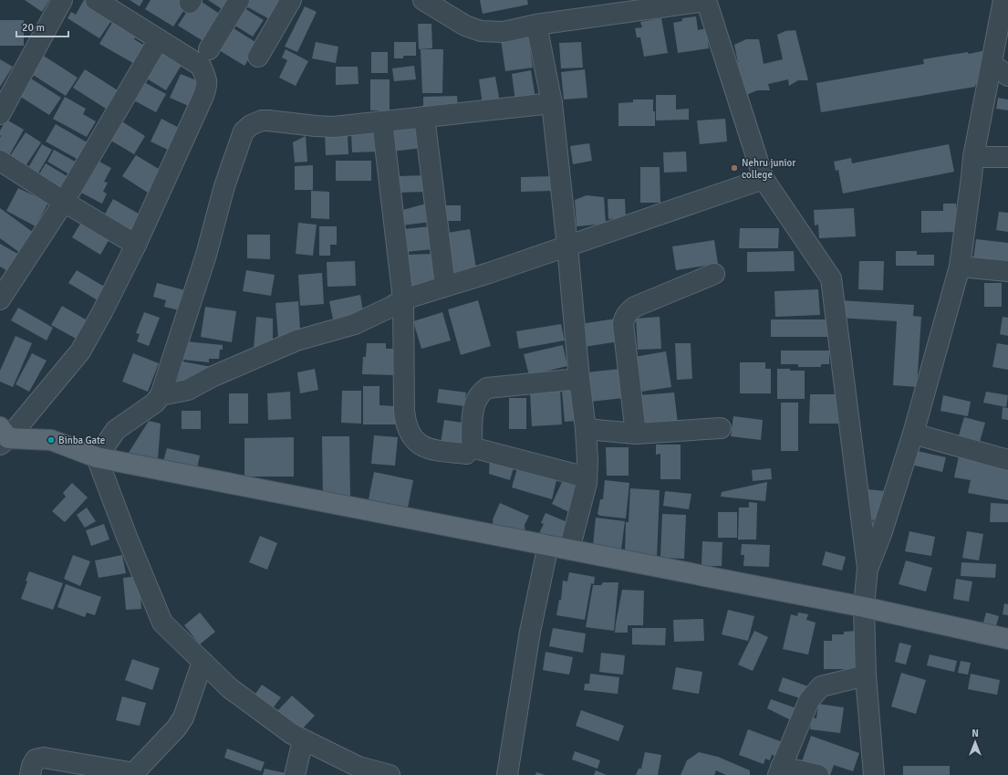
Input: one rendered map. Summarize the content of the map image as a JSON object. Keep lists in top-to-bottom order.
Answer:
{
  "places": ["Nehru junior college", "Binba Gate"],
  "scale_bar": "20 m",
  "north": "top"
}
